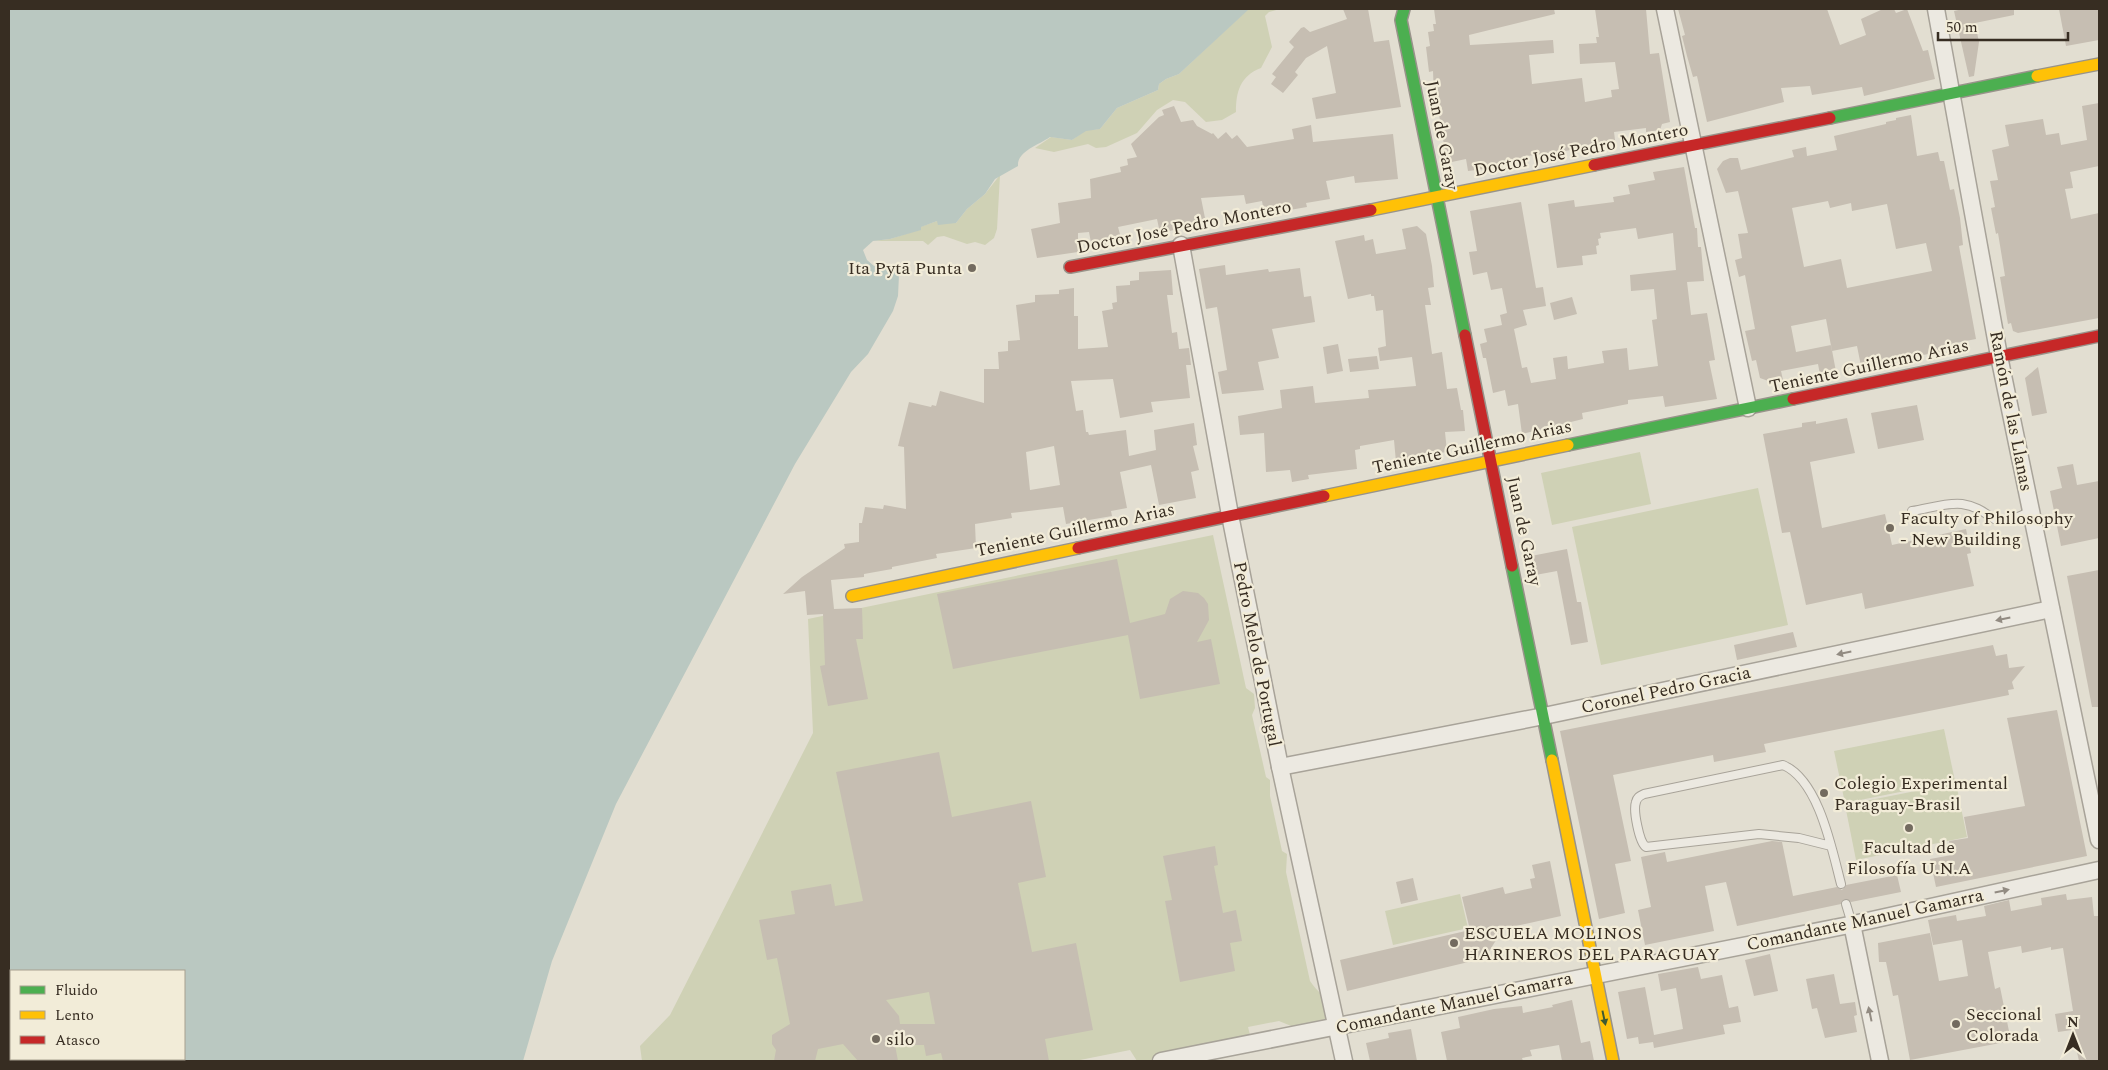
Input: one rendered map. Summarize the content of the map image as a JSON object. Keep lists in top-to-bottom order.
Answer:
{
  "streets": {
    "street": [
      "Juan de Garay",
      "Doctor José Pedro Montero",
      "Teniente Guillermo Arias",
      "Ramón de las Llanas",
      "Pedro Melo de Portugal",
      "Coronel Pedro Gracia",
      "Comandante Manuel Gamarra"
    ]
  },
  "crossings": [
    ["Juan de Garay", "Doctor José Pedro Montero"],
    ["Juan de Garay", "Teniente Guillermo Arias"],
    ["Juan de Garay", "Coronel Pedro Gracia"],
    ["Juan de Garay", "Comandante Manuel Gamarra"],
    ["Doctor José Pedro Montero", "Ramón de las Llanas"],
    ["Doctor José Pedro Montero", "Pedro Melo de Portugal"],
    ["Teniente Guillermo Arias", "Ramón de las Llanas"],
    ["Teniente Guillermo Arias", "Pedro Melo de Portugal"],
    ["Ramón de las Llanas", "Coronel Pedro Gracia"],
    ["Pedro Melo de Portugal", "Coronel Pedro Gracia"],
    ["Pedro Melo de Portugal", "Comandante Manuel Gamarra"]
  ],
  "one_way": ["Coronel Pedro Gracia"],
  "places": [
    "Ita Pytã Punta",
    "Faculty of Philosophy - New Building",
    "Colegio Experimental Paraguay-Brasil",
    "Facultad de Filosofía U.N.A",
    "ESCUELA MOLINOS HARINEROS DEL PARAGUAY",
    "Seccional Colorada",
    "silo"
  ],
  "legend": ["Fluido", "Lento", "Atasco"],
  "scale_bar": "50 m",
  "north": "top"
}
